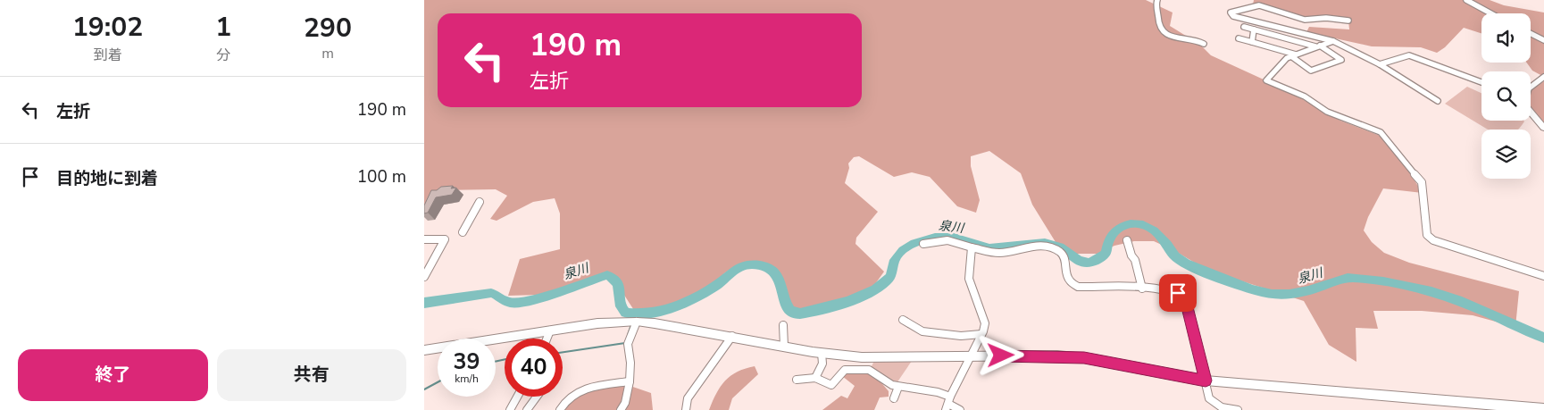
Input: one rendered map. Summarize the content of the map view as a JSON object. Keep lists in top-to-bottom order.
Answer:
{
  "water": ["泉川"],
  "page": {
    "eta": [
      "19:02",
      "到着",
      "1",
      "分",
      "290",
      "m"
    ],
    "turn": ["190 m", "左折"],
    "list": [
      {
        "name": "左折",
        "value": "190 m"
      },
      {
        "name": "目的地に到着",
        "value": "100 m"
      }
    ],
    "speed": "39 km/h",
    "limit": "40",
    "buttons": ["終了", "共有"]
  }
}
